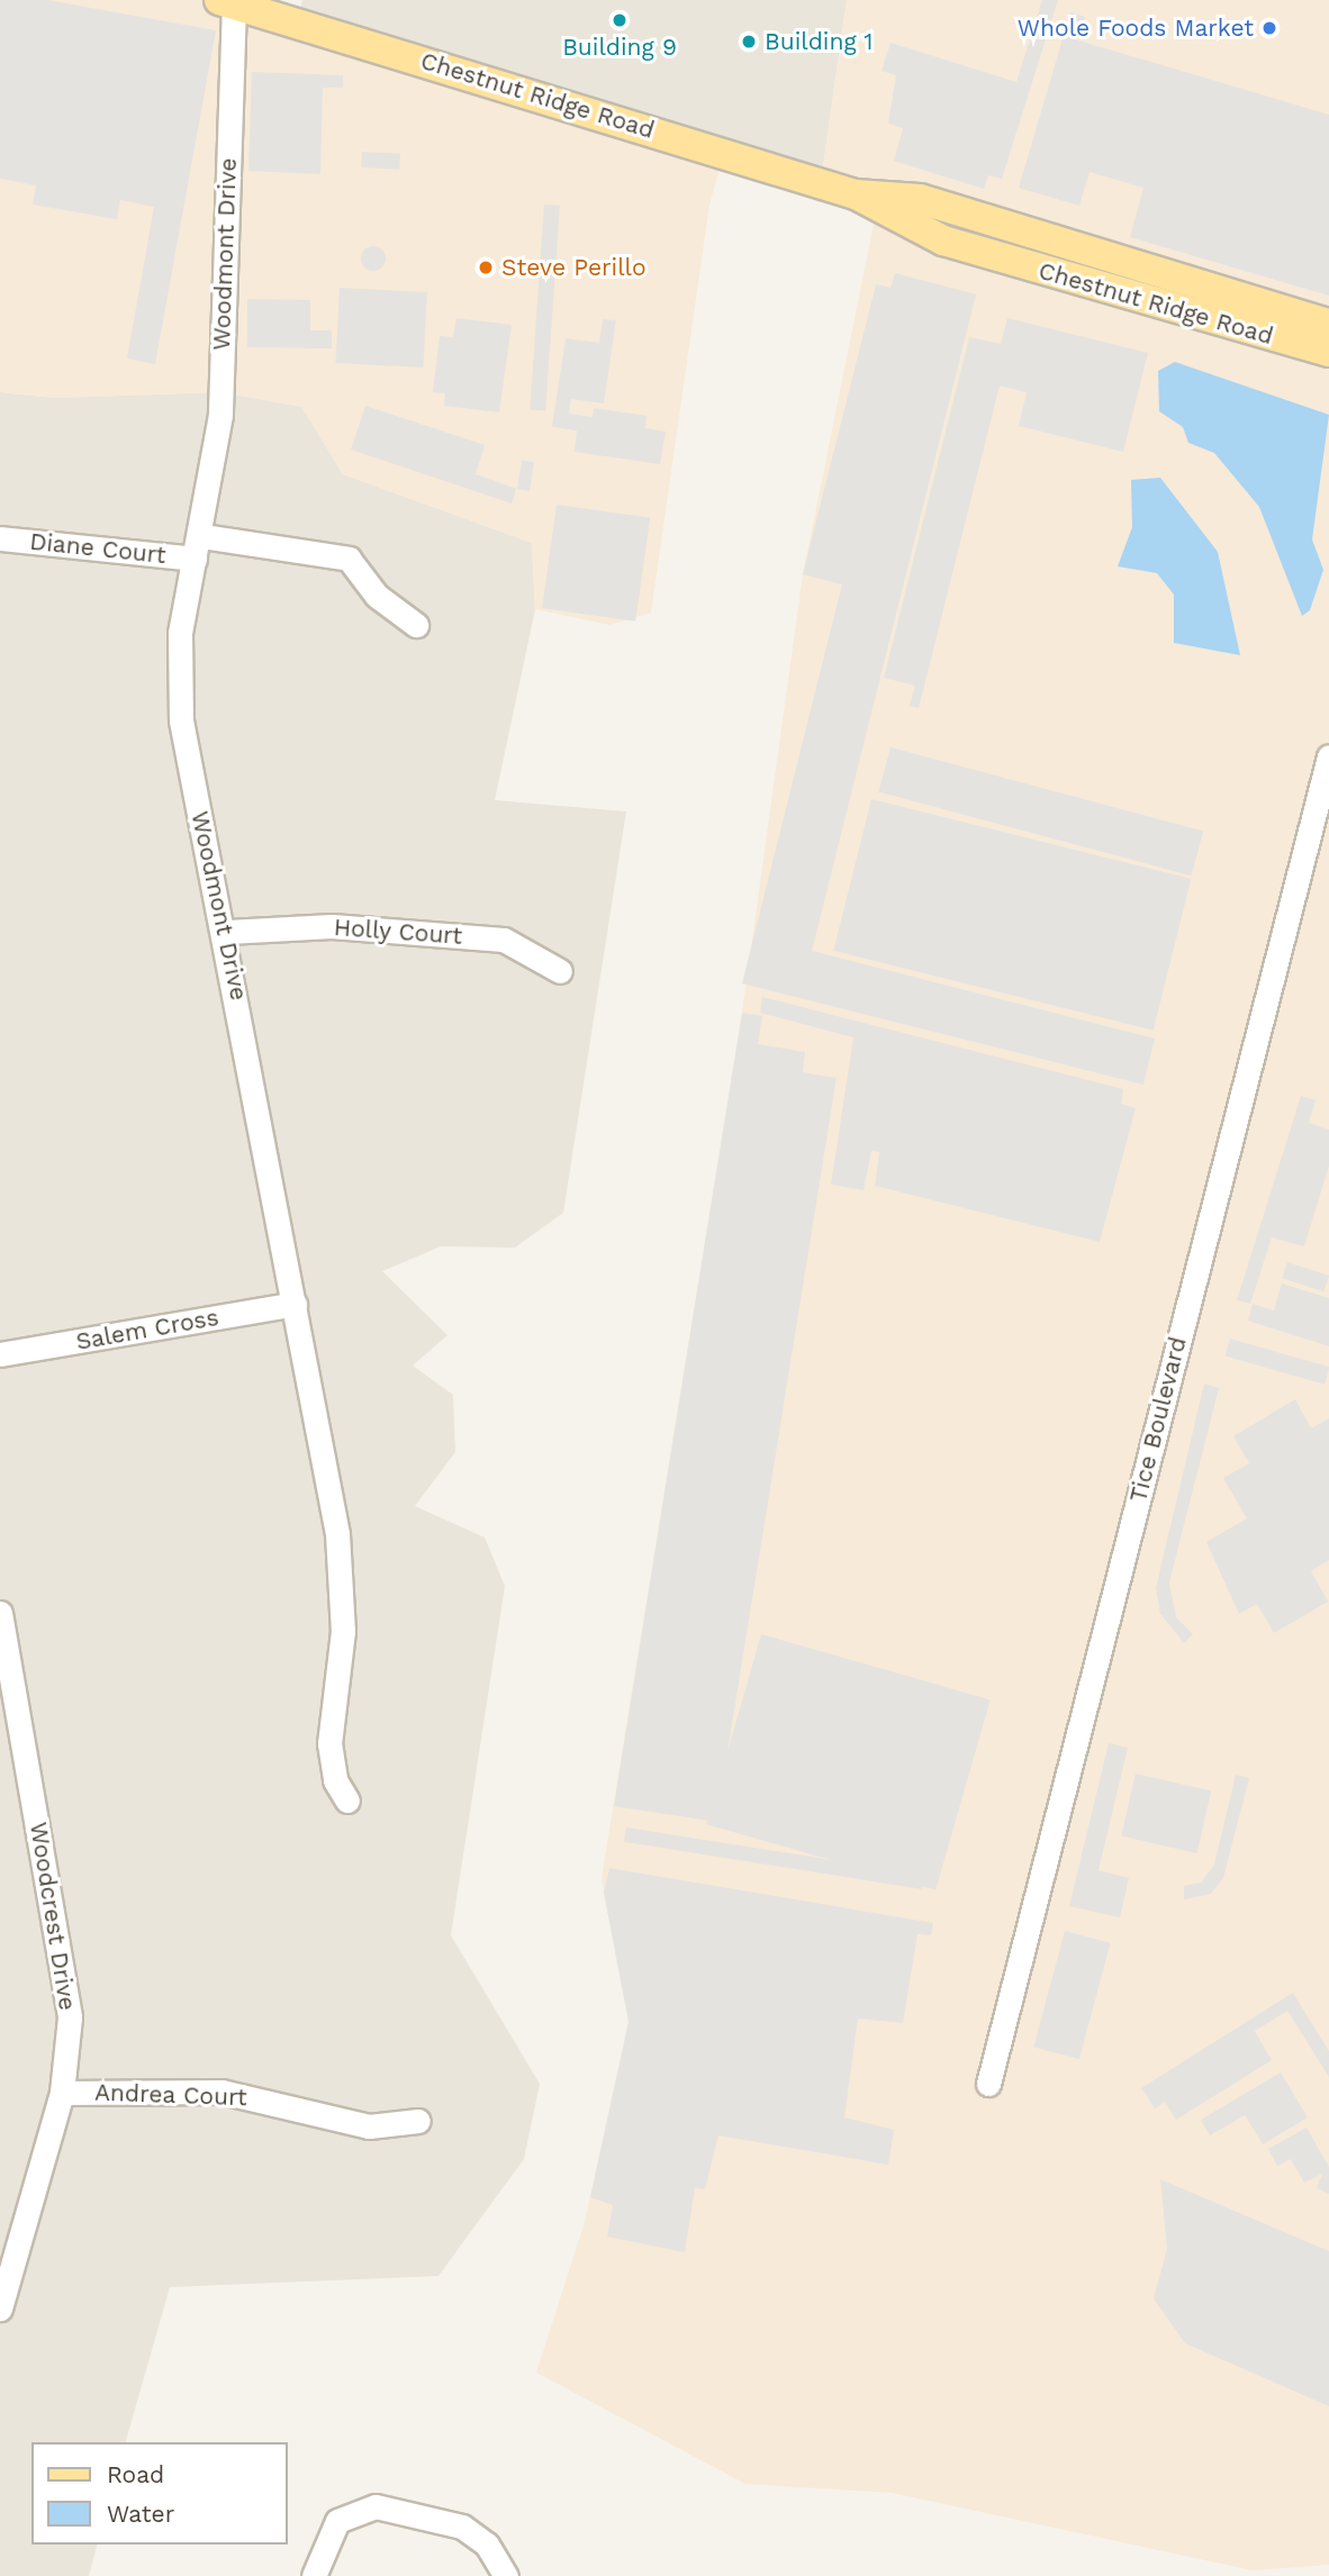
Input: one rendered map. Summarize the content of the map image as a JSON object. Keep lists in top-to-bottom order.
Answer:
{
  "streets": {
    "main road": ["Chestnut Ridge Road"],
    "street": [
      "Woodmont Drive",
      "Diane Court",
      "Holly Court",
      "Salem Cross",
      "Tice Boulevard",
      "Woodcrest Drive",
      "Andrea Court"
    ]
  },
  "crossings": [
    ["Chestnut Ridge Road", "Woodmont Drive"],
    ["Woodmont Drive", "Diane Court"],
    ["Woodmont Drive", "Holly Court"],
    ["Woodmont Drive", "Salem Cross"],
    ["Woodcrest Drive", "Andrea Court"]
  ],
  "places": [
    "Building 9",
    "Whole Foods Market",
    "Building 1",
    "Steve Perillo"
  ],
  "legend": ["Road", "Water"]
}
